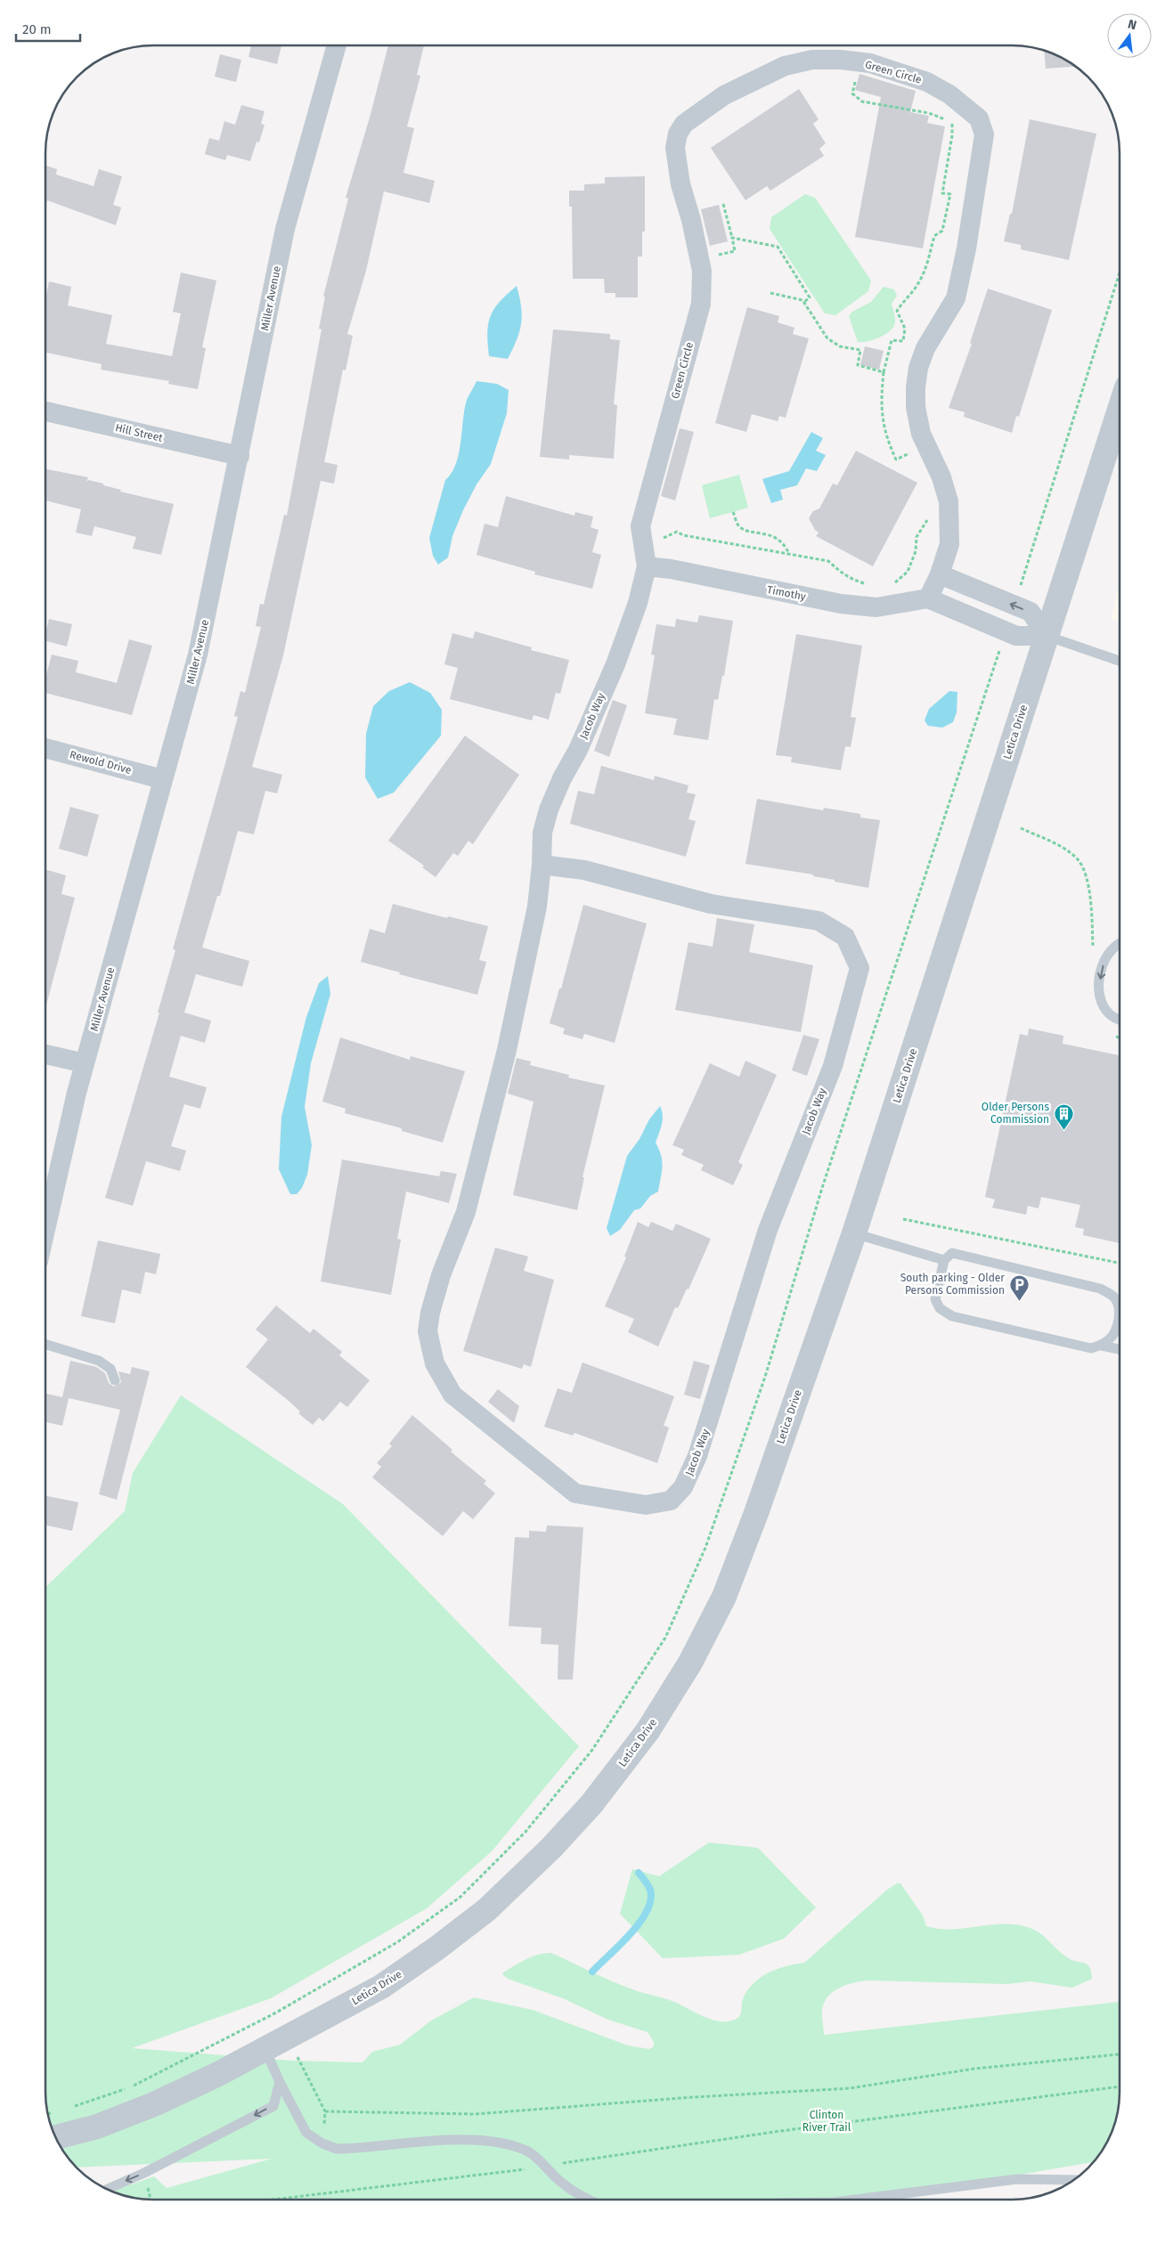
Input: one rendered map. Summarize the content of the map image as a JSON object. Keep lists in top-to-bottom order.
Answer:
{
  "streets": {
    "street": [
      "Green Circle",
      "Miller Avenue",
      "Hill Street",
      "Timothy",
      "Jacob Way",
      "Letica Drive",
      "Rewold Drive"
    ]
  },
  "crossings": [
    ["Green Circle", "Timothy"],
    ["Green Circle", "Jacob Way"],
    ["Miller Avenue", "Hill Street"],
    ["Miller Avenue", "Rewold Drive"],
    ["Timothy", "Jacob Way"]
  ],
  "parks": ["Clinton River Trail"],
  "places": {
    "building": ["Older Persons Commission"],
    "parking": ["South parking - Older Persons Commission"]
  },
  "scale_bar": "20 m",
  "north": "top"
}
